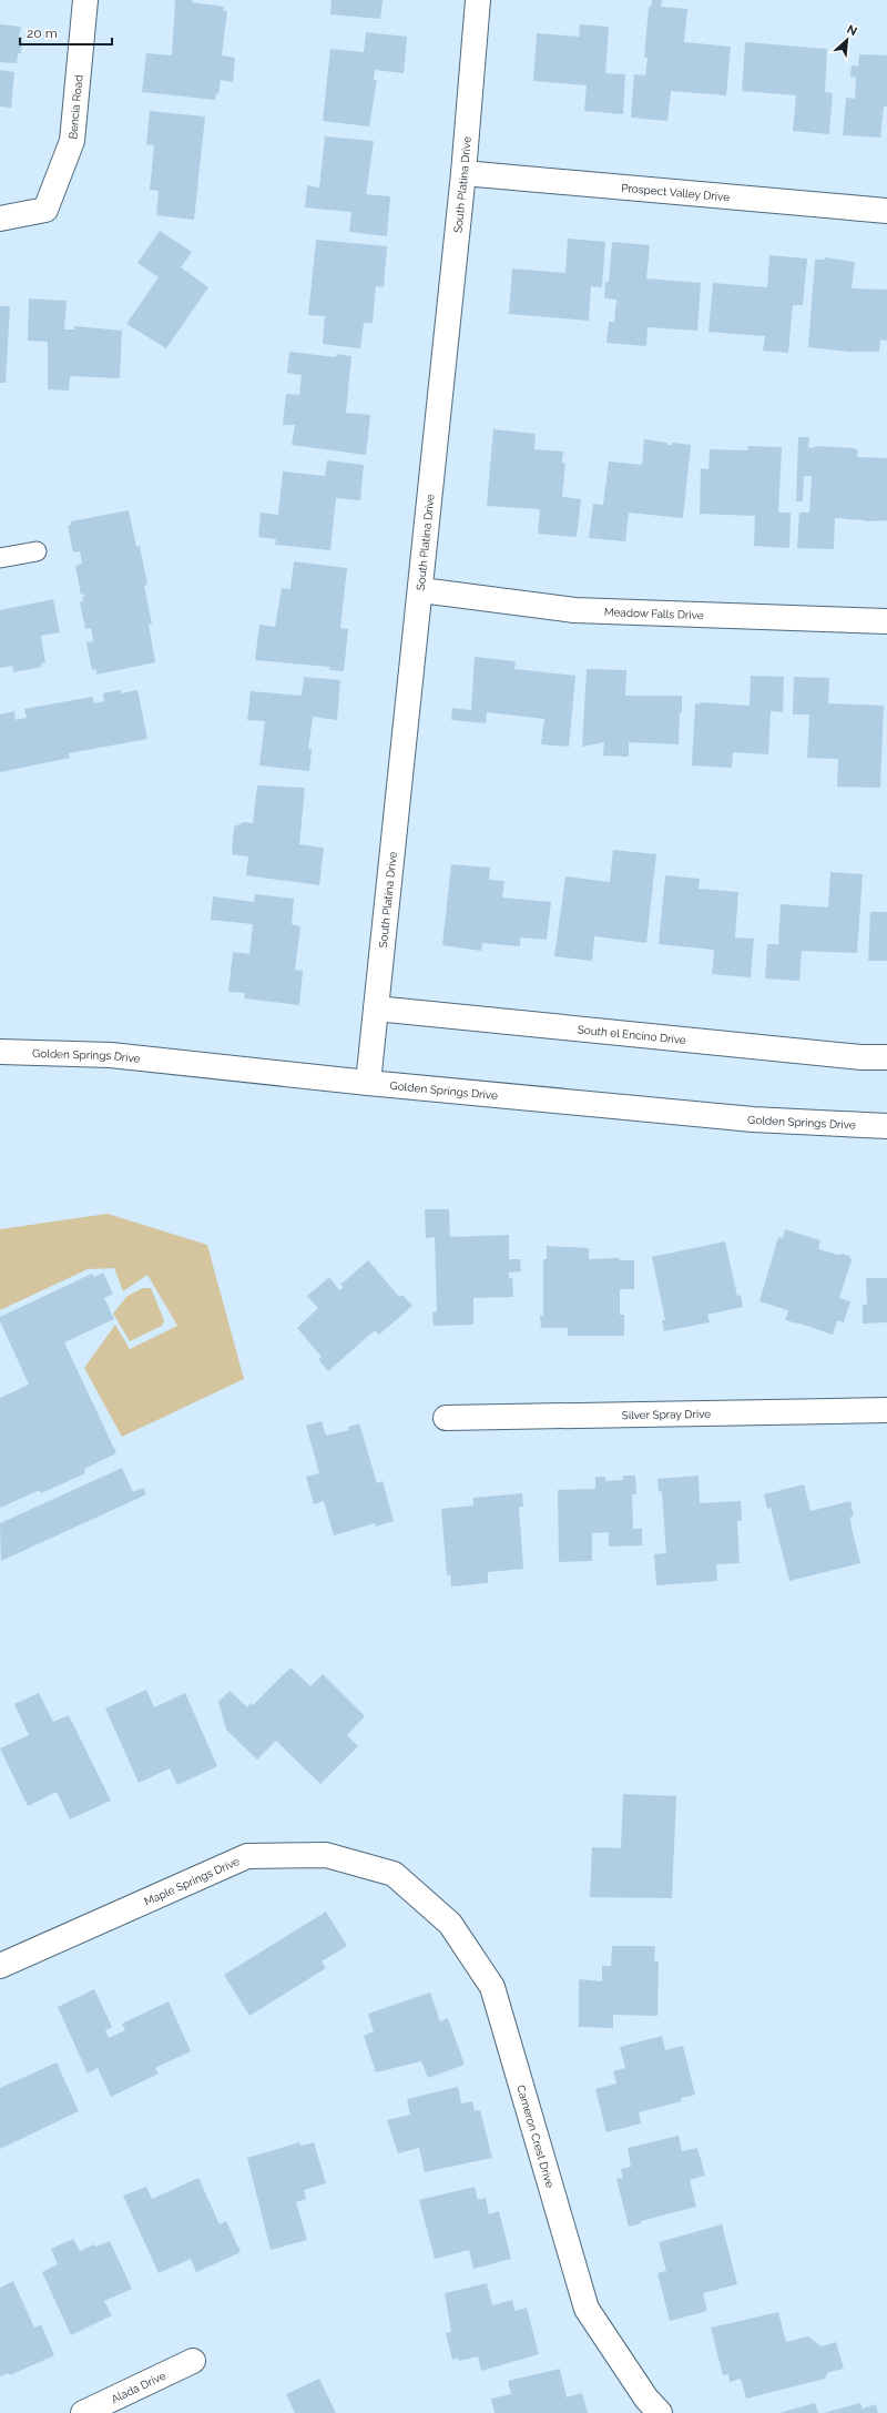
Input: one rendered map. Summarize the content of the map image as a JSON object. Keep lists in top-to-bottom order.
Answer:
{
  "streets": {
    "street": [
      "Bencia Road",
      "South Platina Drive",
      "Prospect Valley Drive",
      "Meadow Falls Drive",
      "South el Encino Drive",
      "Golden Springs Drive",
      "Silver Spray Drive",
      "Maple Springs Drive",
      "Cameron Crest Drive",
      "Alada Drive"
    ]
  },
  "crossings": [
    ["South Platina Drive", "Prospect Valley Drive"],
    ["South Platina Drive", "Meadow Falls Drive"],
    ["South Platina Drive", "South el Encino Drive"],
    ["South Platina Drive", "Golden Springs Drive"],
    ["Maple Springs Drive", "Cameron Crest Drive"]
  ],
  "scale_bar": "20 m",
  "north": "top right"
}
